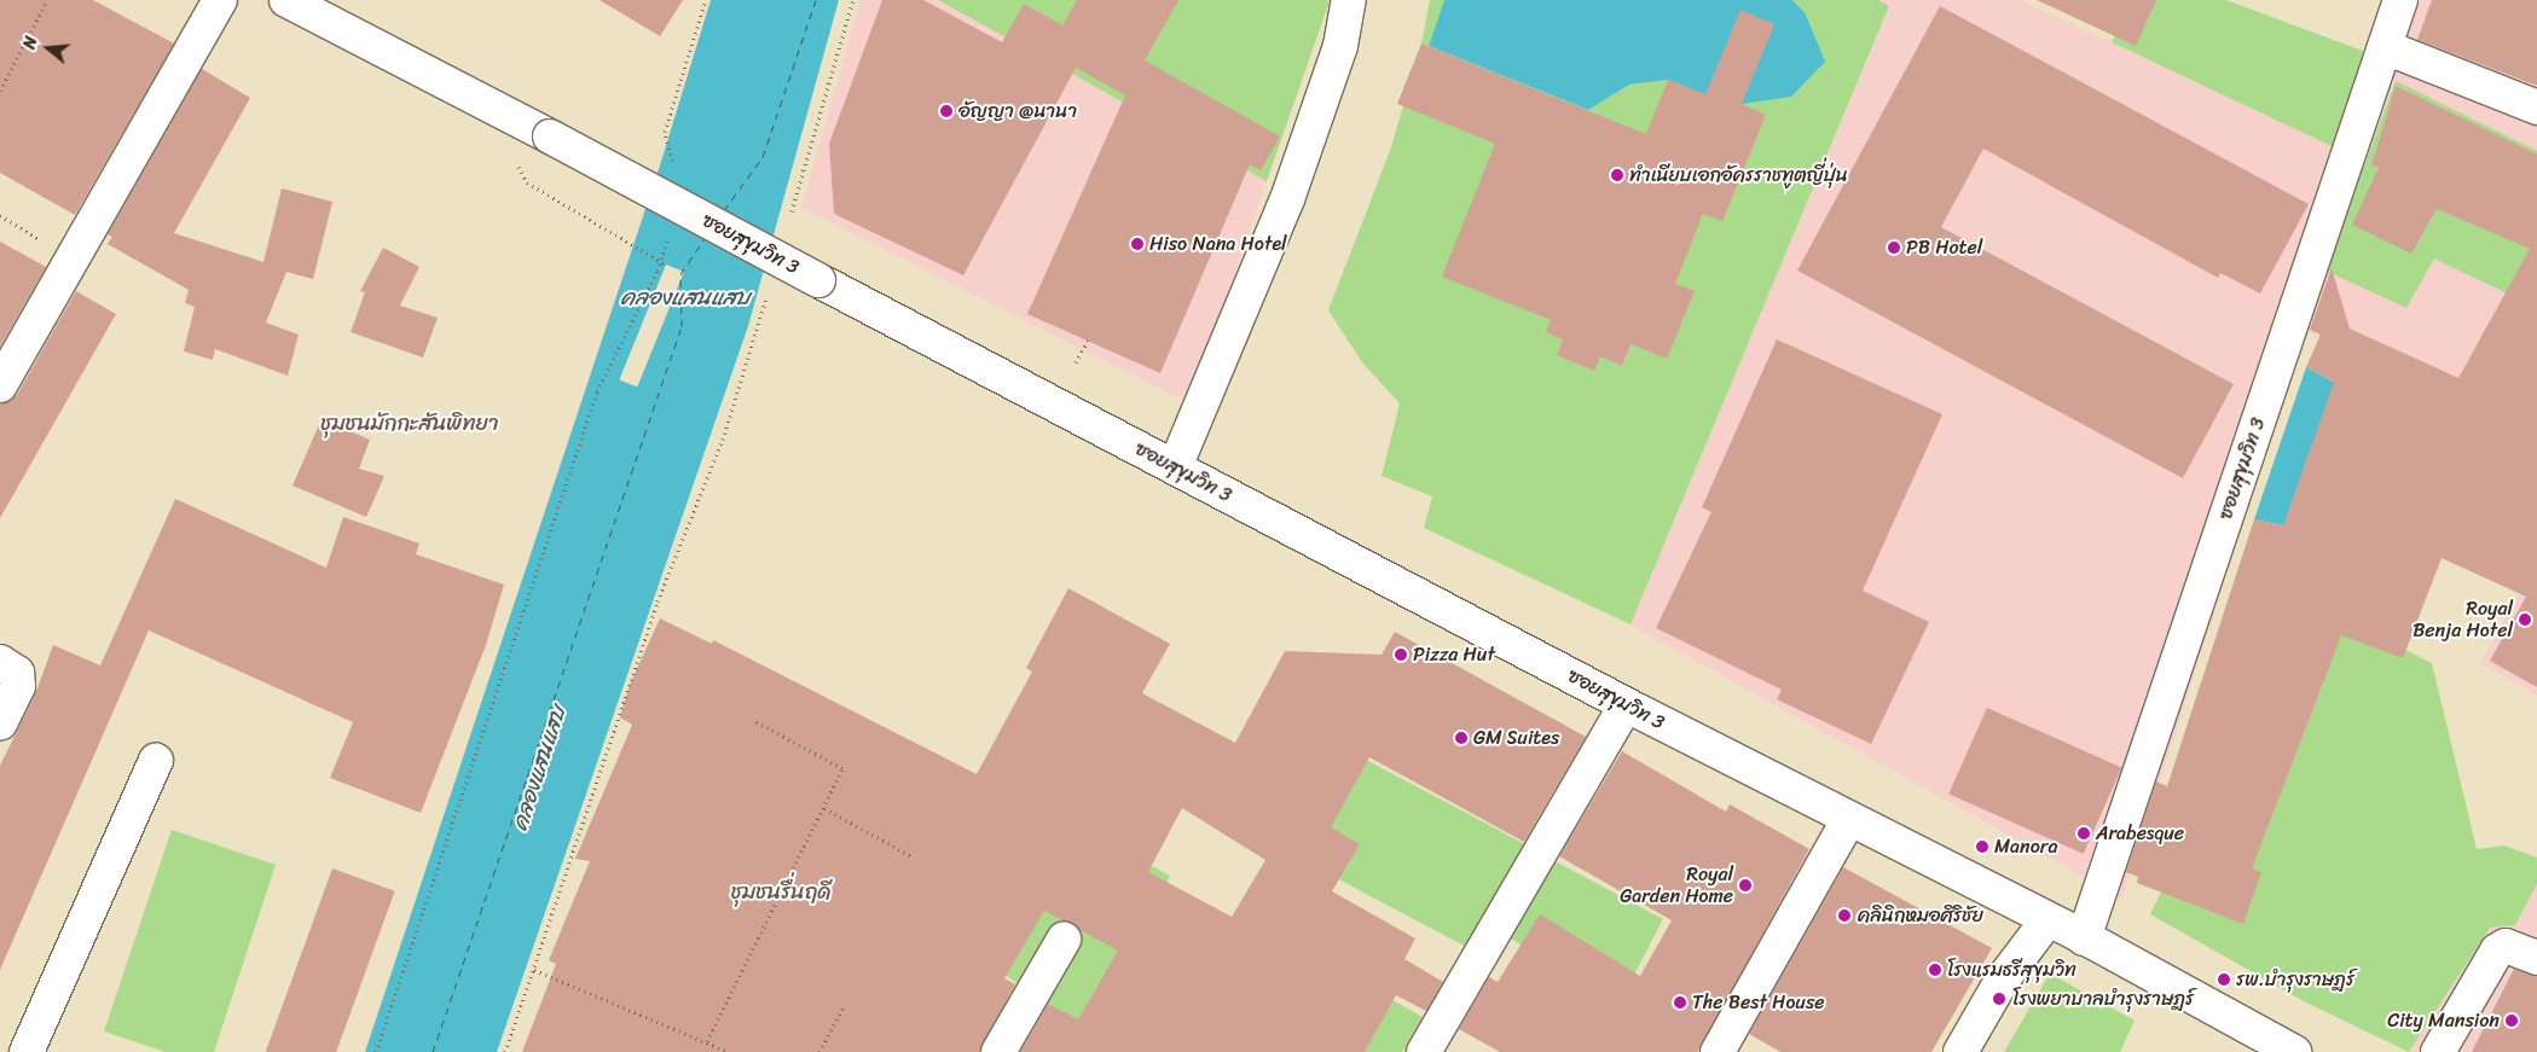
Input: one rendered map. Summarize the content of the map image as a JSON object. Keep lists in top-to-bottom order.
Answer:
{
  "streets": {
    "street": ["ซอยสุขุมวิท 3"]
  },
  "districts": ["ชุมชนมักกะสันพิทยา", "ชุมชนรื่นฤดี"],
  "water": ["คลองแสนแสบ"],
  "places": [
    "อัญญา @นานา",
    "ทำเนียบเอกอัครราชทูตญี่ปุ่น",
    "Hiso Nana Hotel",
    "PB Hotel",
    "Royal Benja Hotel",
    "Pizza Hut",
    "GM Suites",
    "Arabesque",
    "Manora",
    "Royal Garden Home",
    "คลินิกหมอศิริชัย",
    "โรงแรมธรีสุขุมวิท",
    "รพ.บำรุงราษฎร์",
    "โรงพยาบาลบำรุงราษฎร์",
    "The Best House",
    "City Mansion"
  ],
  "north": "left"
}
